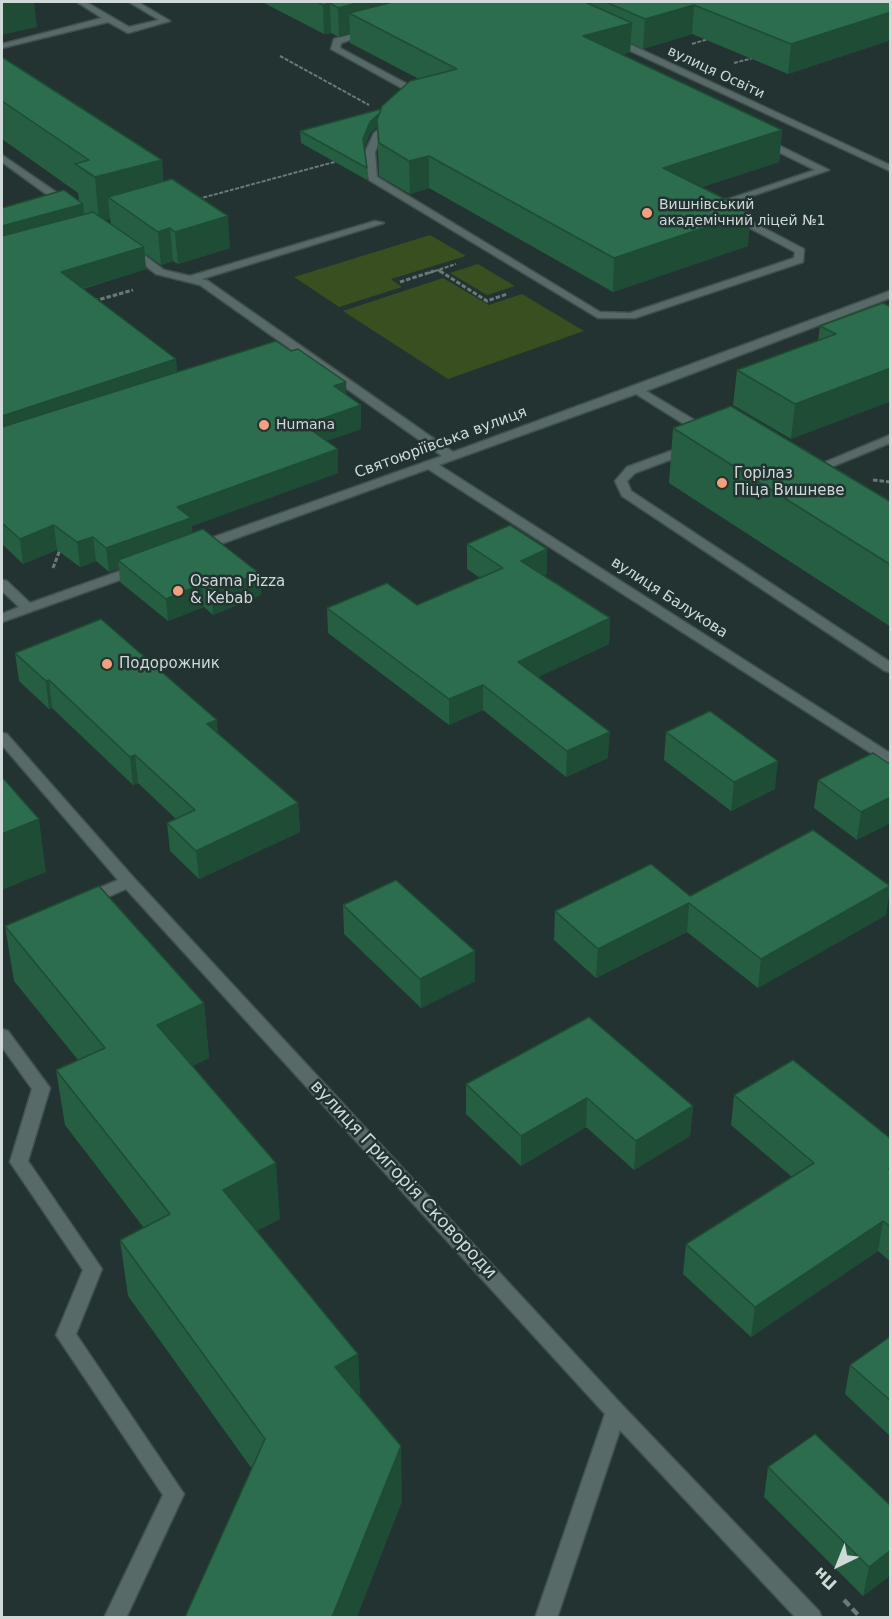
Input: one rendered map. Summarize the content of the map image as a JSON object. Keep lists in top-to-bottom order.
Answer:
{
  "streets": {
    "street": [
      "вулиця Освіти",
      "Святоюріївська вулиця",
      "вулиця Балукова",
      "вулиця Григорія Сковороди"
    ]
  },
  "crossings": [
    ["Святоюріївська вулиця", "вулиця Балукова"]
  ],
  "places": [
    "Вишнівський академічний ліцей №1",
    "Humana",
    "Горілаз Піца Вишневе",
    "Osama Pizza & Kebab",
    "Подорожник"
  ],
  "north": "bottom left"
}
